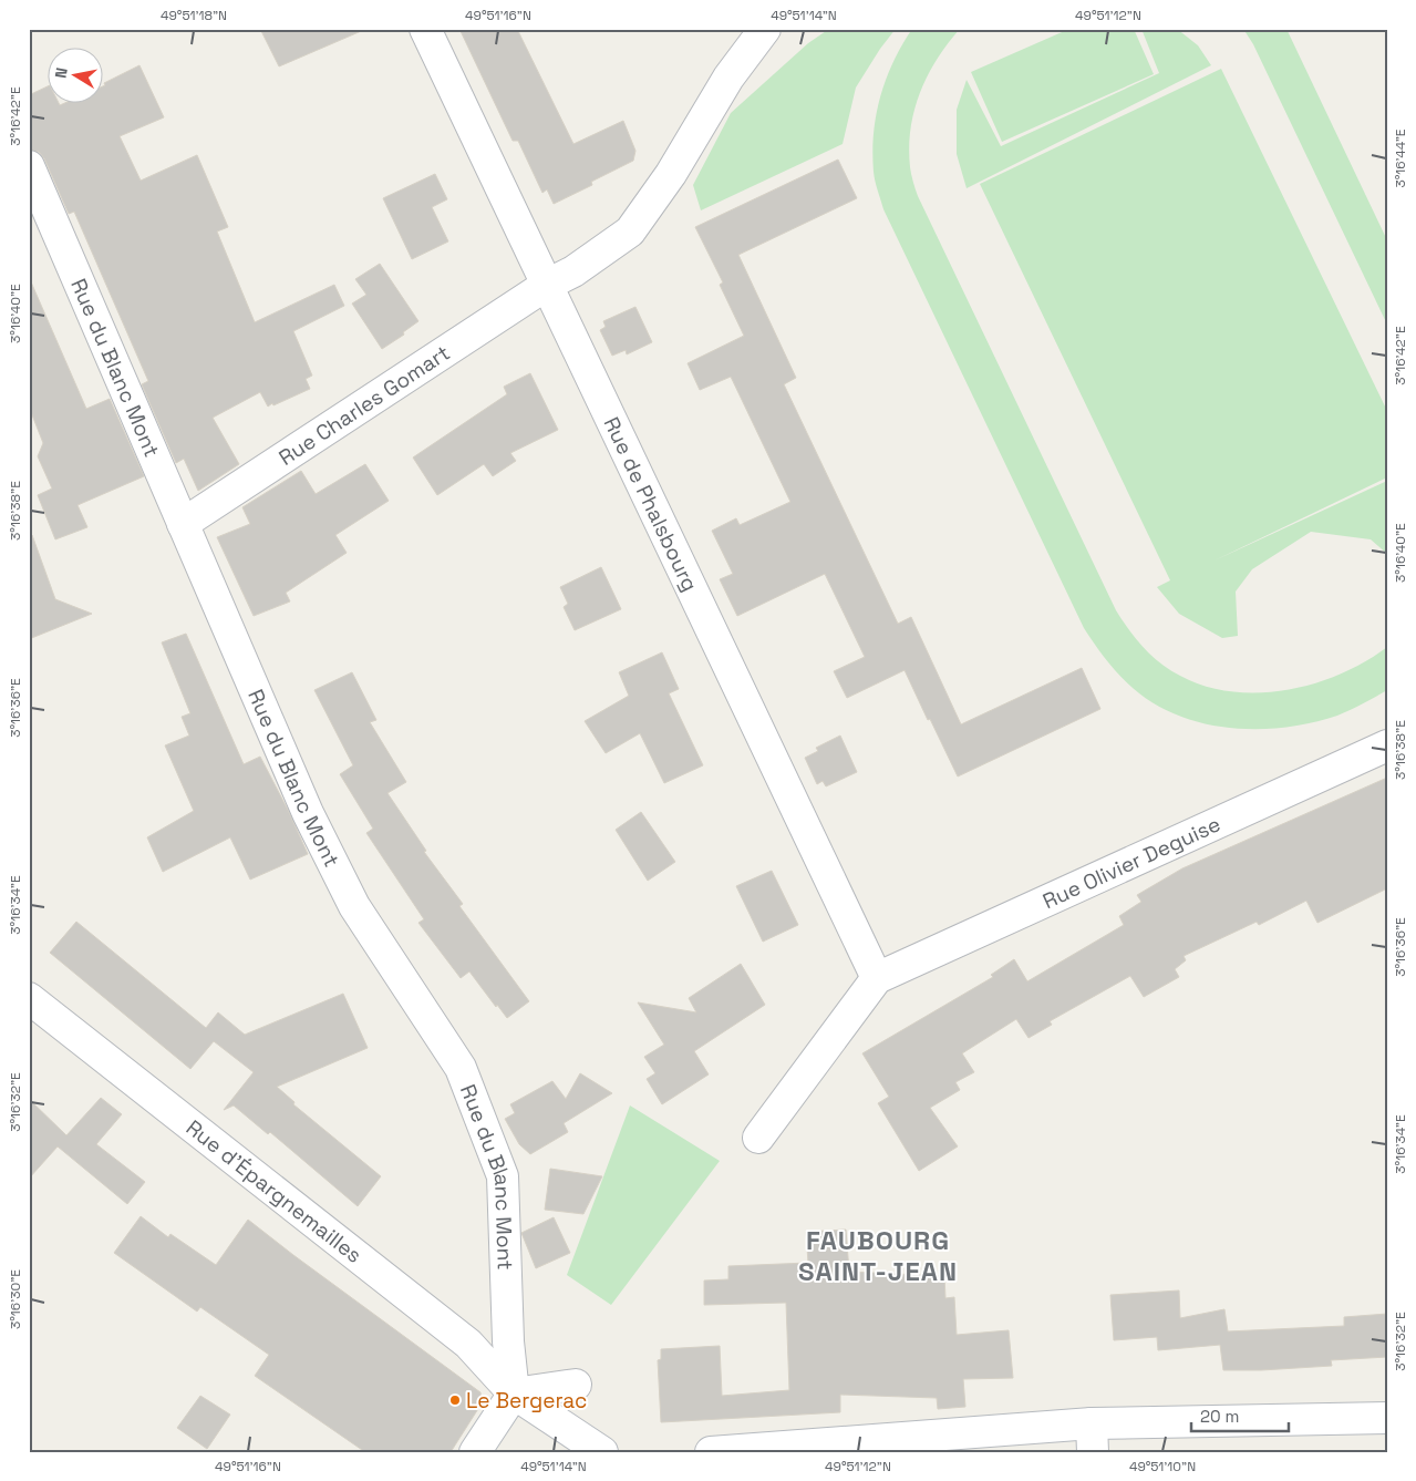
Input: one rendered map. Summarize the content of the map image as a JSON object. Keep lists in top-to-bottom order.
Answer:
{
  "streets": {
    "street": [
      "Rue du Blanc Mont",
      "Rue Charles Gomart",
      "Rue de Phalsbourg",
      "Rue Olivier Deguise",
      "Rue d'Épargnemailles"
    ]
  },
  "crossings": [
    ["Rue du Blanc Mont", "Rue Charles Gomart"],
    ["Rue du Blanc Mont", "Rue d'Épargnemailles"],
    ["Rue Charles Gomart", "Rue de Phalsbourg"],
    ["Rue de Phalsbourg", "Rue Olivier Deguise"]
  ],
  "districts": ["FAUBOURG SAINT-JEAN"],
  "places": ["Le Bergerac"],
  "scale_bar": "20 m",
  "north": "left",
  "coordinates": [
    "49°51'18\"N",
    "49°51'16\"N",
    "49°51'14\"N",
    "49°51'12\"N",
    "3°16'42\"E",
    "3°16'44\"E",
    "3°16'40\"E",
    "3°16'38\"E",
    "3°16'36\"E",
    "3°16'34\"E",
    "3°16'32\"E",
    "3°16'30\"E",
    "49°51'10\"N"
  ]
}
